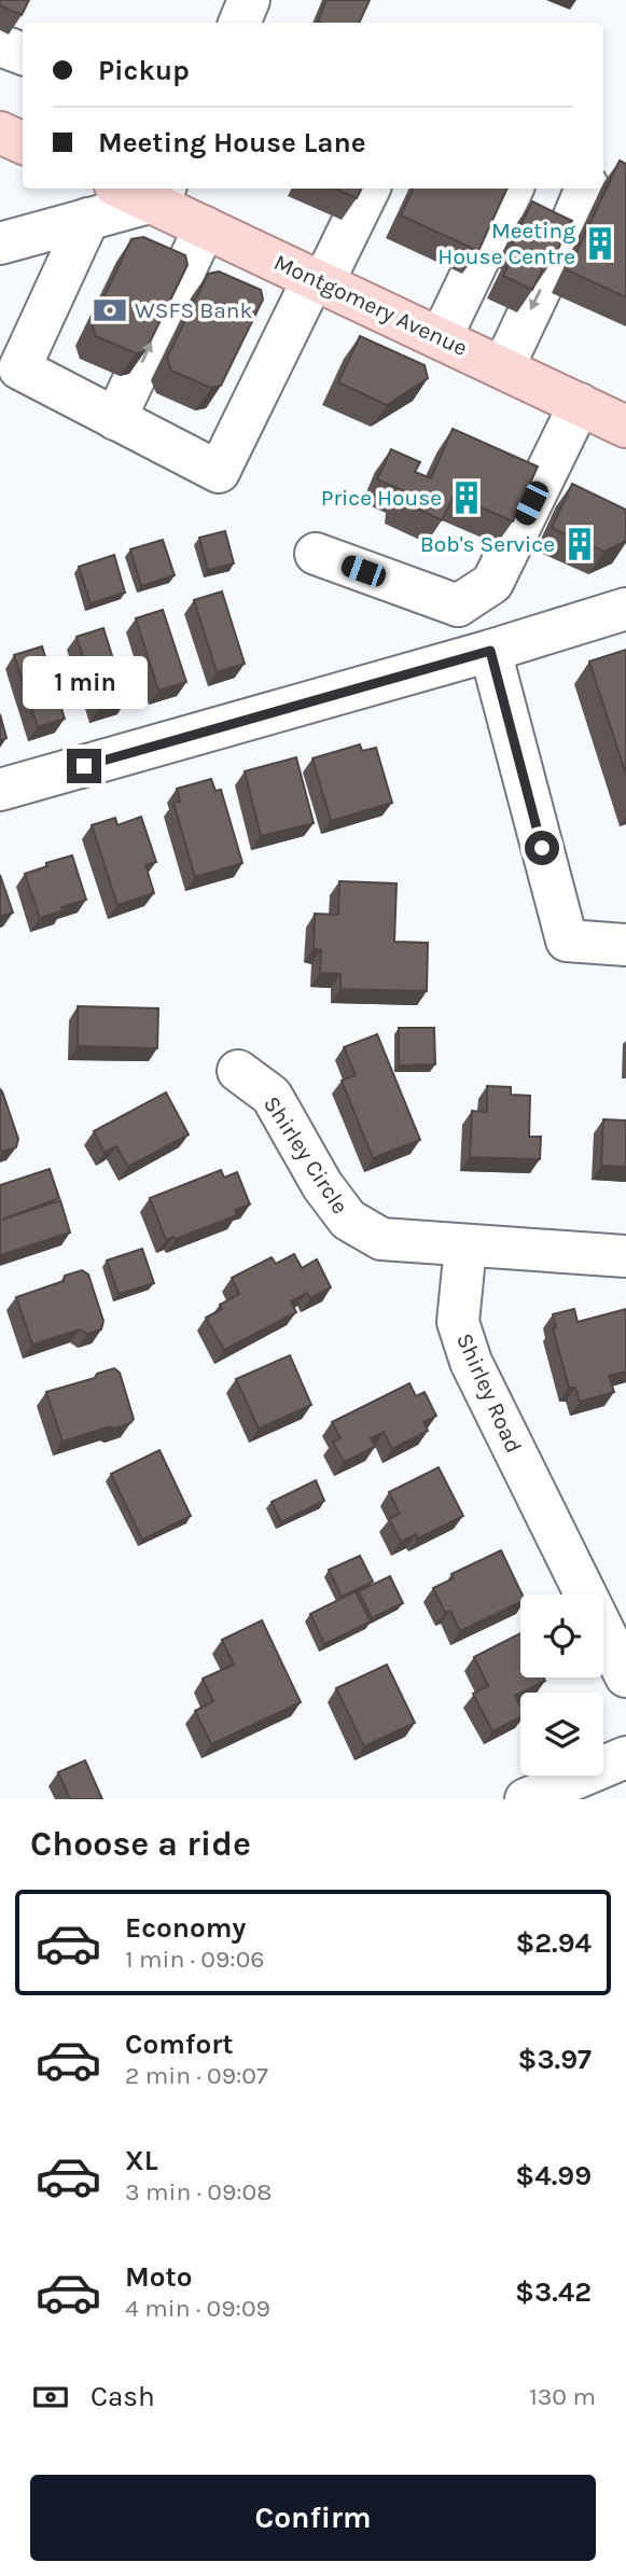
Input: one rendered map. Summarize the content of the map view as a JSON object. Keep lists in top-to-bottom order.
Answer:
{
  "streets": {
    "main road": ["Montgomery Avenue"],
    "street": ["Shirley Circle", "Shirley Road"]
  },
  "crossings": [
    ["Shirley Circle", "Shirley Road"]
  ],
  "places": {
    "building": ["Meeting House Centre", "Price House", "Bob's Service"],
    "bank": ["WSFS Bank"]
  },
  "page": {
    "banner": ["Pickup", "Meeting House Lane"],
    "bubble": "1 min",
    "heading": "Choose a ride",
    "list": [
      {
        "name": "Economy",
        "note": "1 min · 09:06",
        "value": "$2.94"
      },
      {
        "name": "Comfort",
        "note": "2 min · 09:07",
        "value": "$3.97"
      },
      {
        "name": "XL",
        "note": "3 min · 09:08",
        "value": "$4.99"
      },
      {
        "name": "Moto",
        "note": "4 min · 09:09",
        "value": "$3.42"
      }
    ],
    "pay": ["Cash", "130 m"],
    "buttons": "Confirm"
  }
}
